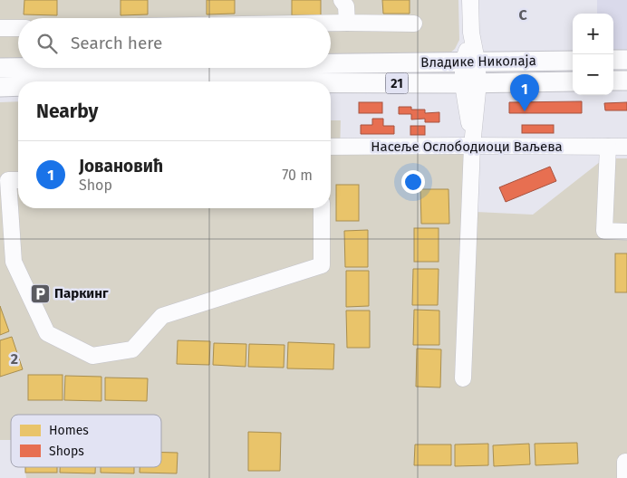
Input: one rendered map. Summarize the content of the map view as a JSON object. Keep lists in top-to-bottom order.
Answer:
{
  "streets": {
    "main road": ["Владике Николаја", "21"],
    "street": ["Насеље Ослободиоци Ваљева"]
  },
  "places": {
    "parking": ["Паркинг"]
  },
  "legend": ["Homes", "Shops"],
  "page": {
    "map_buttons": ["+", "−"],
    "search": "Search here",
    "pins": "1",
    "heading": "Nearby",
    "list": [
      {
        "mark": "1",
        "name": "Јовановић",
        "note": "Shop",
        "value": "70 m"
      }
    ]
  },
  "grid": {
    "columns": ["C"],
    "rows": ["2"]
  }
}
